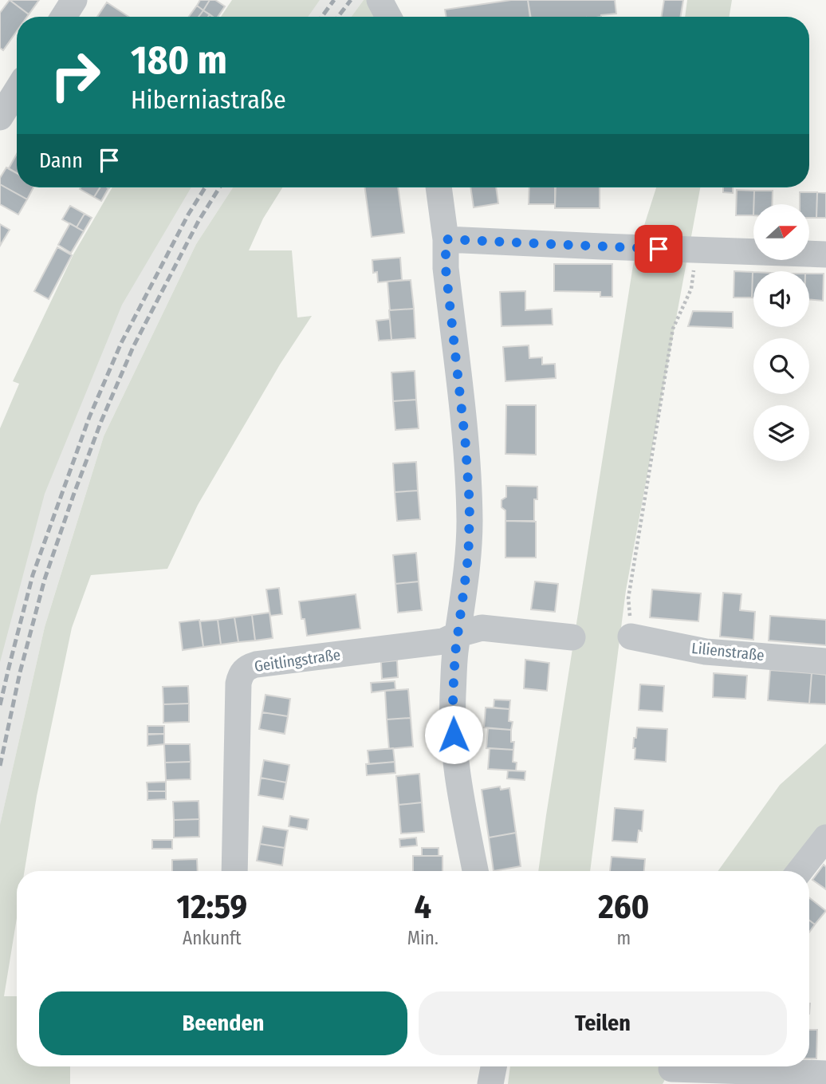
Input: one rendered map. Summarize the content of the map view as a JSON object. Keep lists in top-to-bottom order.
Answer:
{
  "streets": {
    "street": ["Lilienstraße", "Geitlingstraße"]
  },
  "north": "right",
  "page": {
    "turn": ["180 m", "Hiberniastraße"],
    "then": "Dann",
    "eta": [
      "12:59",
      "Ankunft",
      "4",
      "Min.",
      "260",
      "m"
    ],
    "buttons": ["Beenden", "Teilen"]
  }
}
